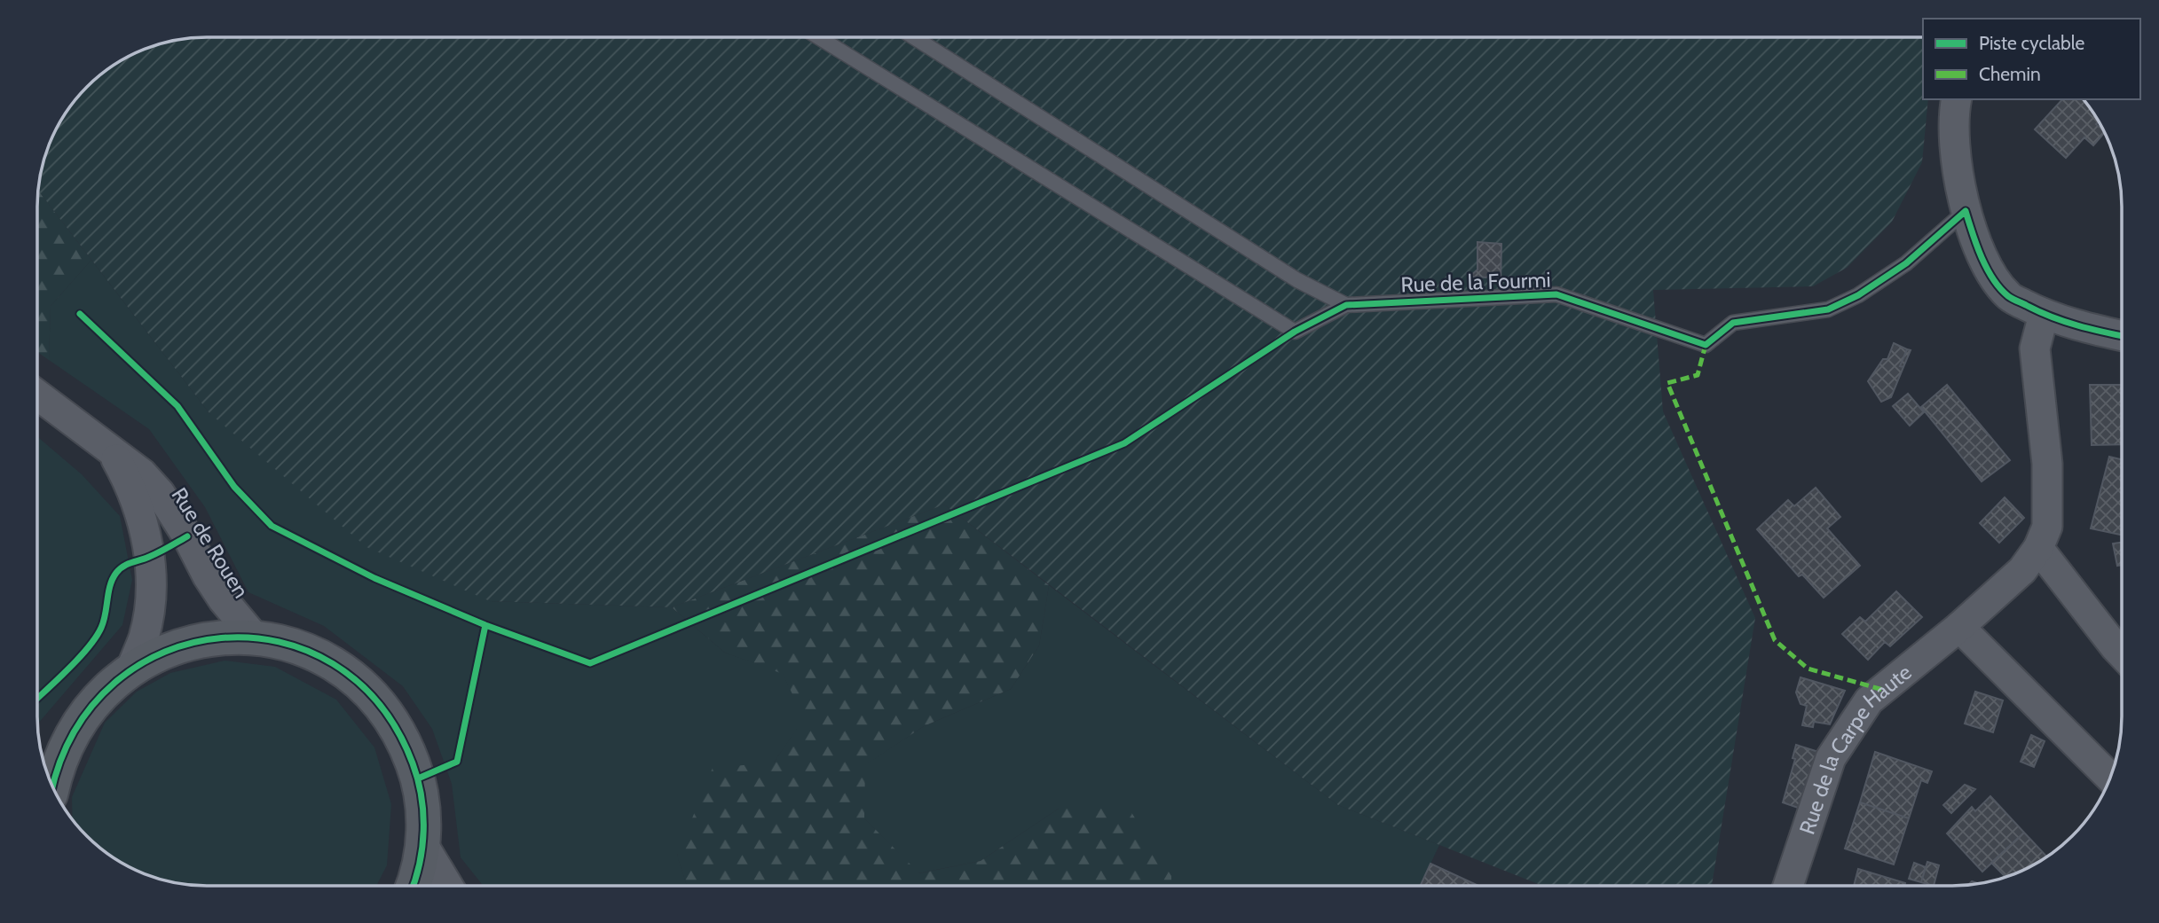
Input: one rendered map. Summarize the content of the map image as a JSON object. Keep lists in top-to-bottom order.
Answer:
{
  "streets": {
    "street": ["Rue de Rouen", "Rue de la Carpe Haute"],
    "lane": ["Rue de la Fourmi"]
  },
  "legend": ["Piste cyclable", "Chemin"]
}
